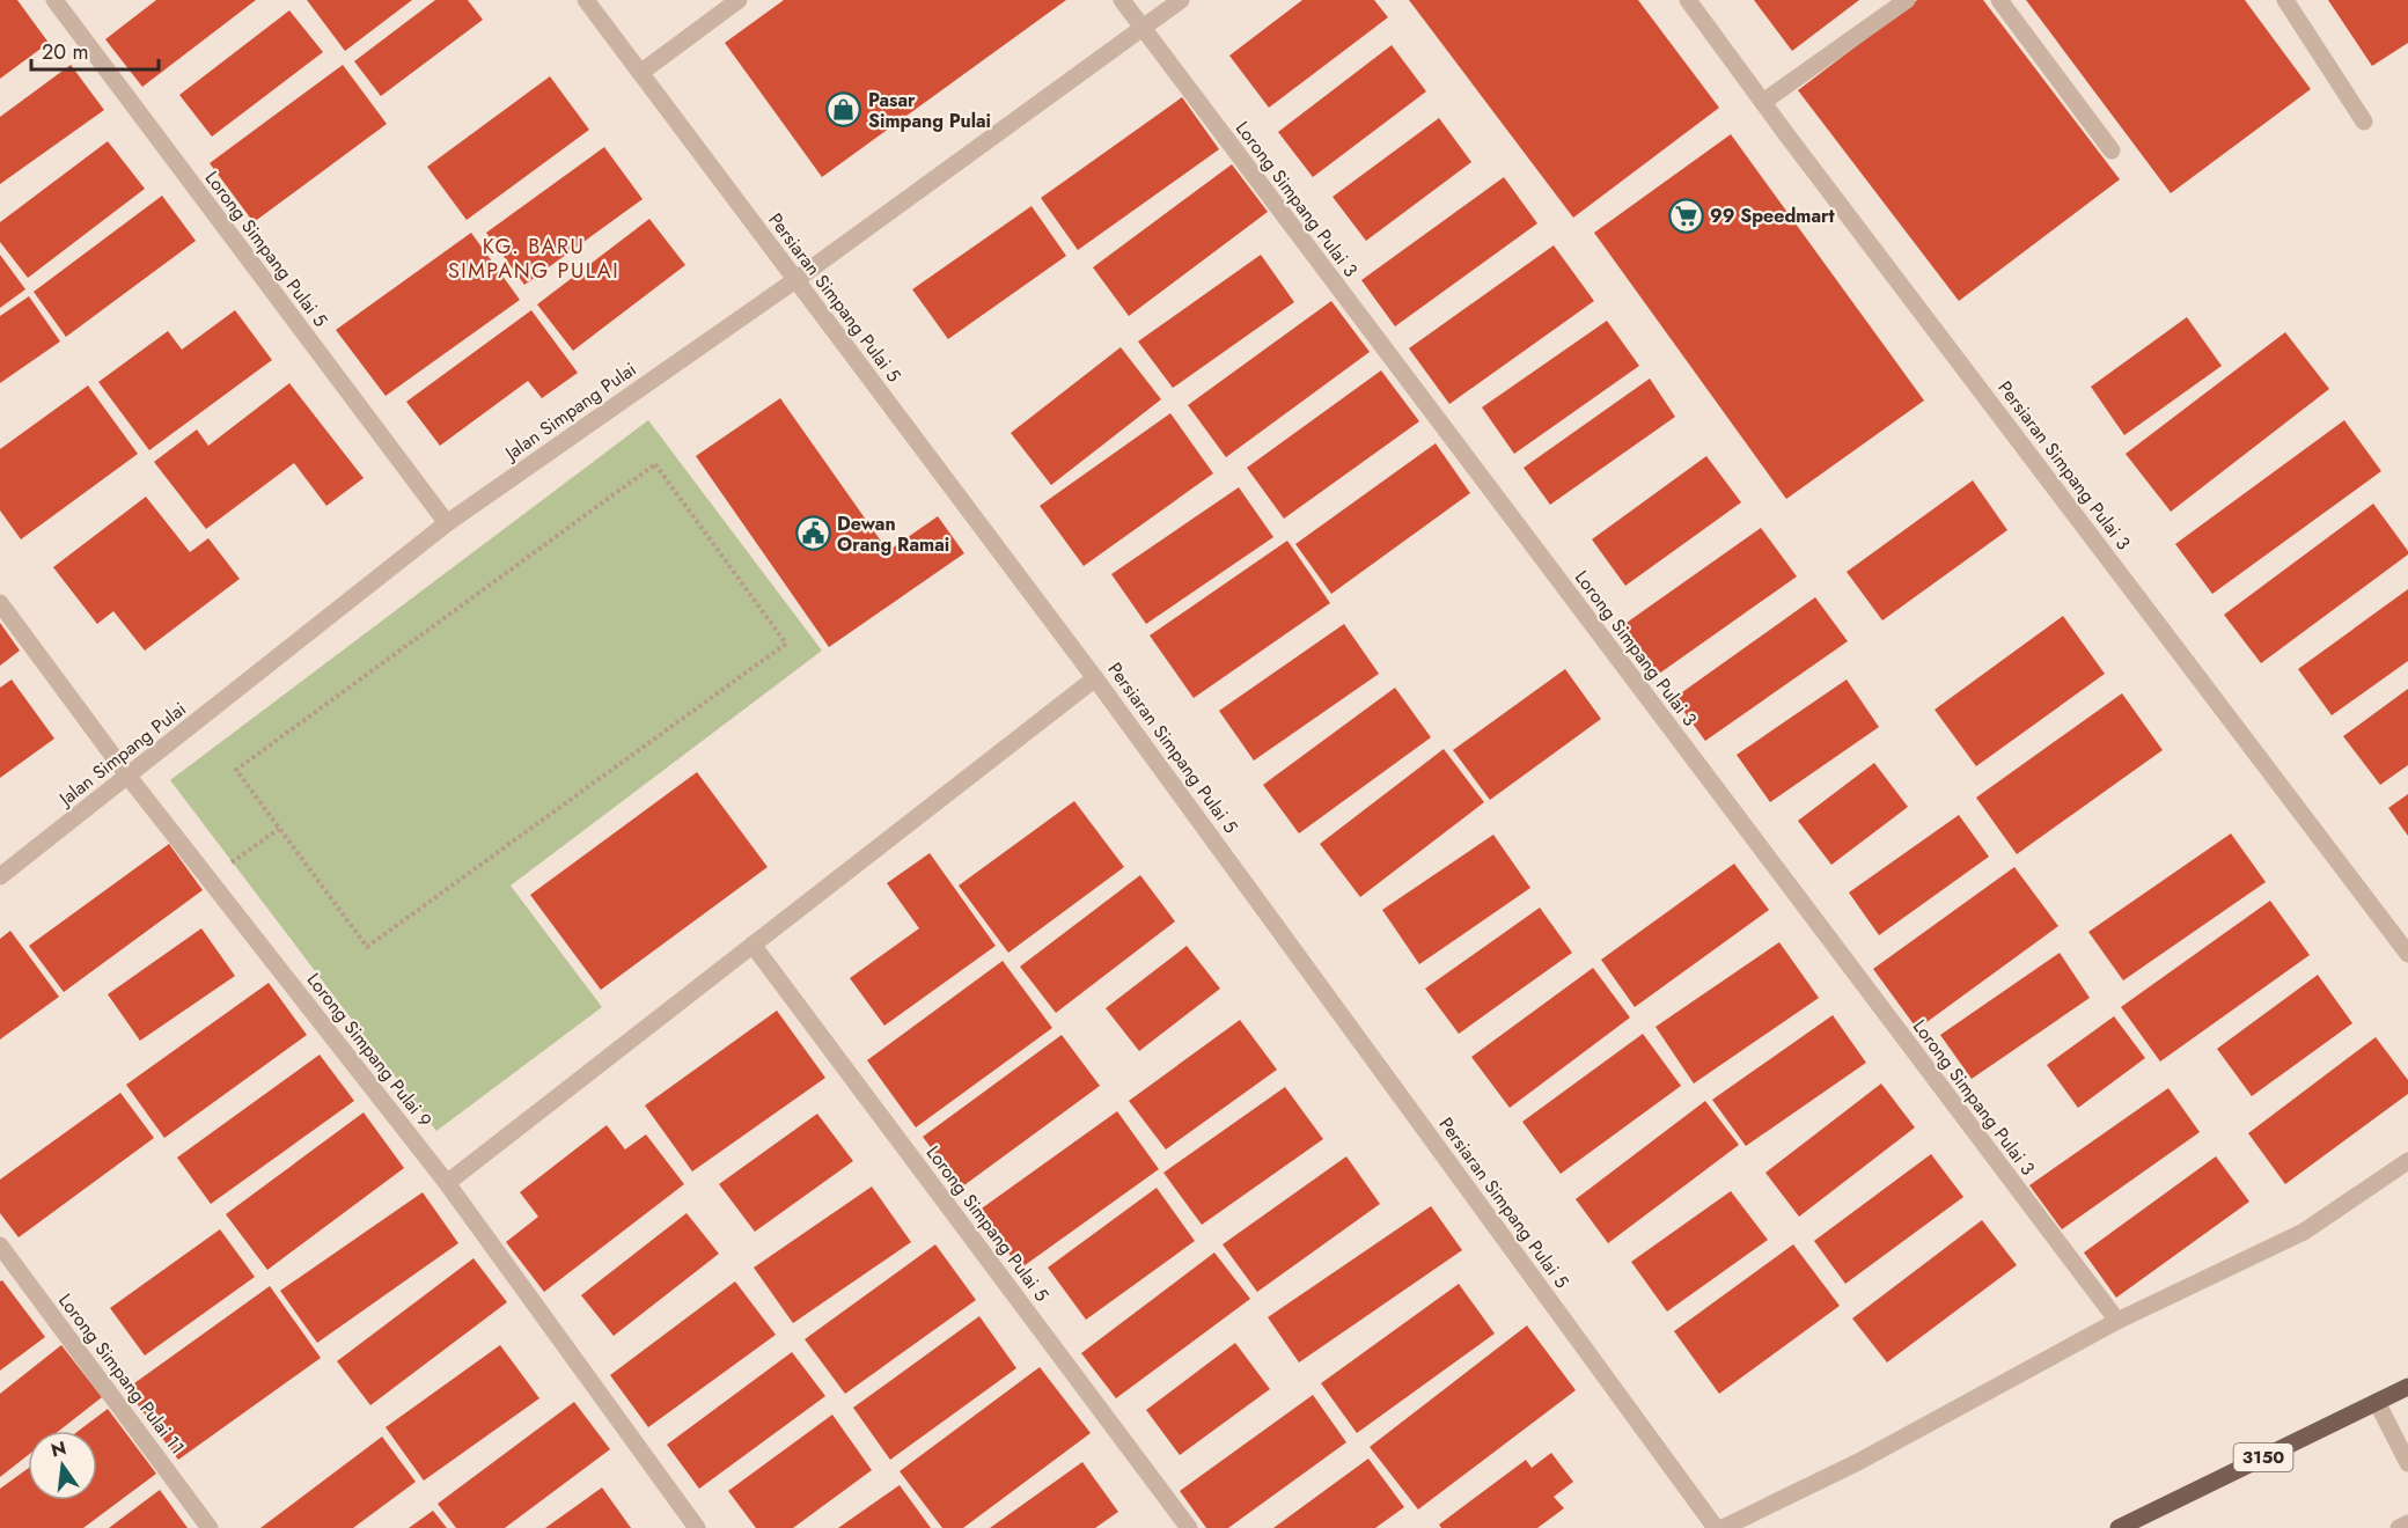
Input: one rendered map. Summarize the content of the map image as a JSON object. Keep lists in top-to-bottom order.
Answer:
{
  "streets": {
    "main road": ["3150"],
    "street": [
      "Lorong Simpang Pulai 3",
      "Lorong Simpang Pulai 5",
      "Persiaran Simpang Pulai 5",
      "Jalan Simpang Pulai",
      "Persiaran Simpang Pulai 3",
      "Lorong Simpang Pulai 9",
      "Lorong Simpang Pulai 11"
    ]
  },
  "crossings": [
    ["Lorong Simpang Pulai 3", "Jalan Simpang Pulai"],
    ["Lorong Simpang Pulai 5", "Jalan Simpang Pulai"],
    ["Persiaran Simpang Pulai 5", "Jalan Simpang Pulai"],
    ["Jalan Simpang Pulai", "Lorong Simpang Pulai 9"]
  ],
  "districts": ["KG. BARU SIMPANG PULAI"],
  "places": {
    "shop": ["Pasar Simpang Pulai"],
    "supermarket": ["99 Speedmart"],
    "public building": ["Dewan Orang Ramai"]
  },
  "scale_bar": "20 m",
  "north": "top"
}
